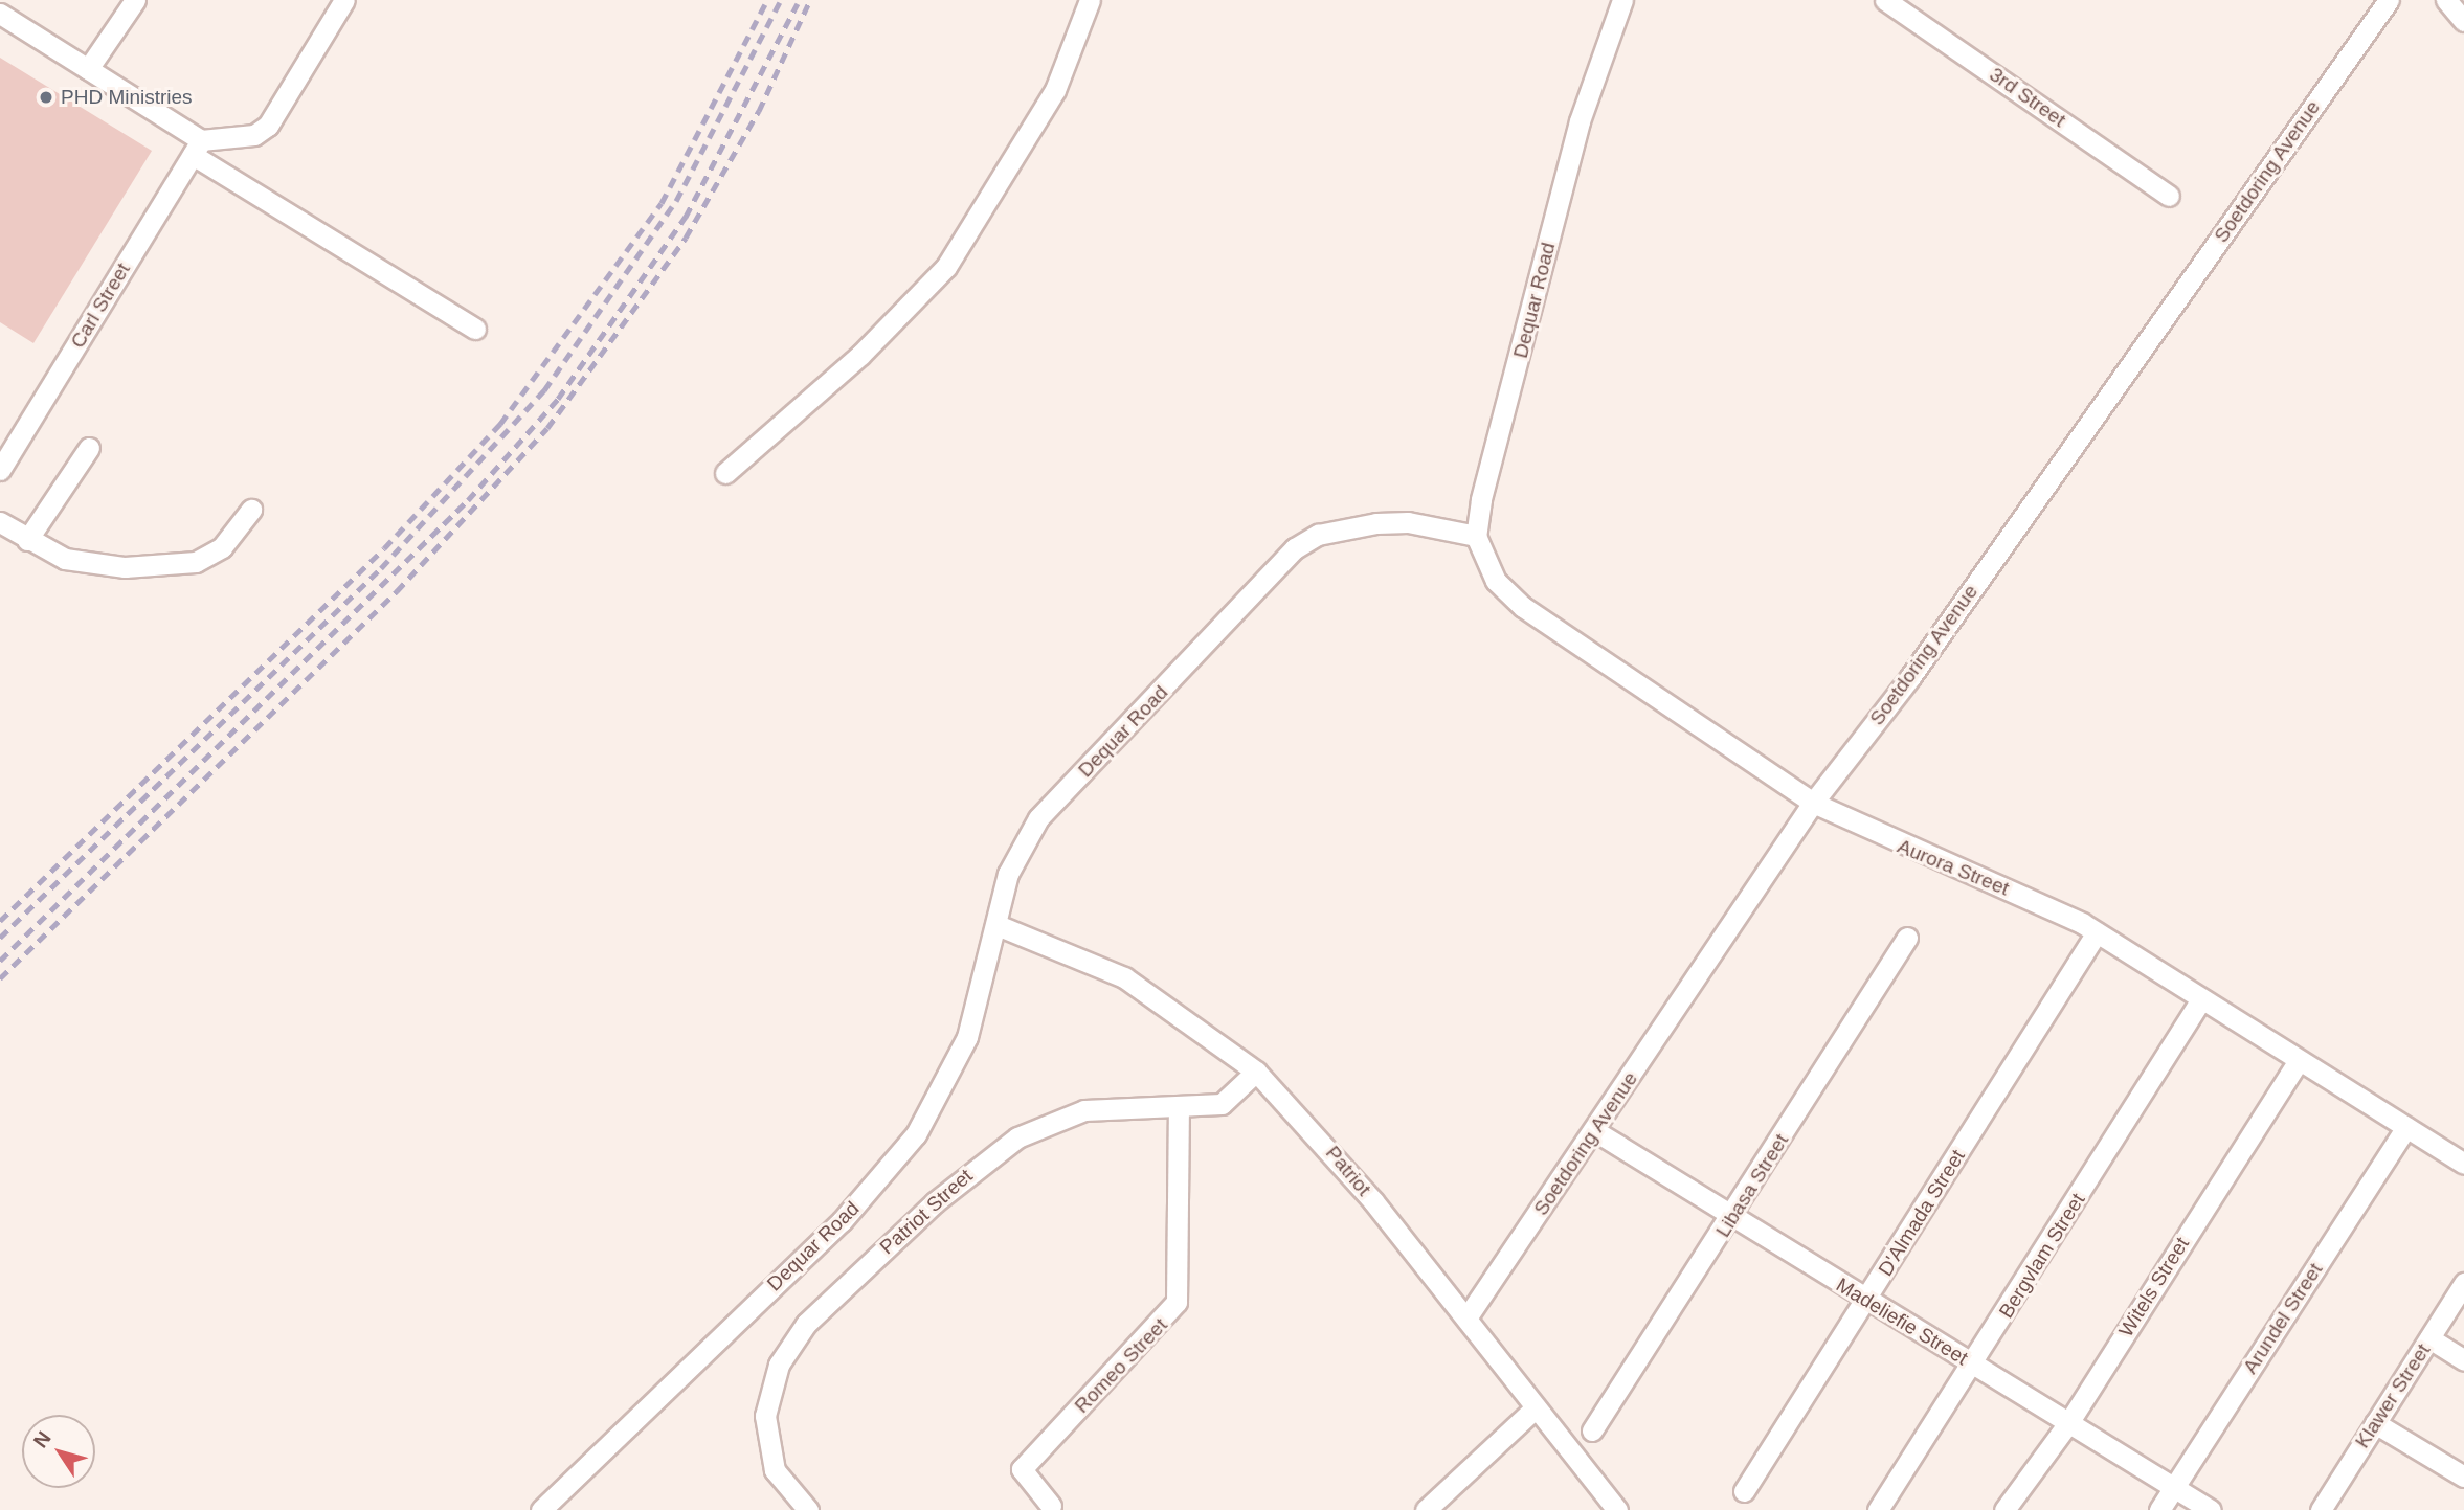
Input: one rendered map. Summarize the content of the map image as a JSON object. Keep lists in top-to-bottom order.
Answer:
{
  "streets": {
    "street": [
      "3rd Street",
      "Soetdoring Avenue",
      "Dequar Road",
      "Carl Street",
      "Aurora Street",
      "Patriot",
      "Libasa Street",
      "Patriot Street",
      "D'Almada Street",
      "Bergvlam Street",
      "Witels Street",
      "Arundel Street",
      "Madeliefie Street",
      "Romeo Street",
      "Klawer Street"
    ]
  },
  "crossings": [
    ["Soetdoring Avenue", "Aurora Street"],
    ["Soetdoring Avenue", "Patriot"],
    ["Soetdoring Avenue", "Madeliefie Street"],
    ["Dequar Road", "Aurora Street"],
    ["Dequar Road", "Patriot"],
    ["Aurora Street", "D'Almada Street"],
    ["Aurora Street", "Bergvlam Street"],
    ["Aurora Street", "Witels Street"],
    ["Aurora Street", "Arundel Street"],
    ["Patriot", "Patriot Street"],
    ["Libasa Street", "Madeliefie Street"],
    ["Patriot Street", "Romeo Street"],
    ["D'Almada Street", "Madeliefie Street"],
    ["Bergvlam Street", "Madeliefie Street"],
    ["Witels Street", "Madeliefie Street"],
    ["Arundel Street", "Madeliefie Street"]
  ],
  "places": ["PHD Ministries"],
  "north": "top left"
}
